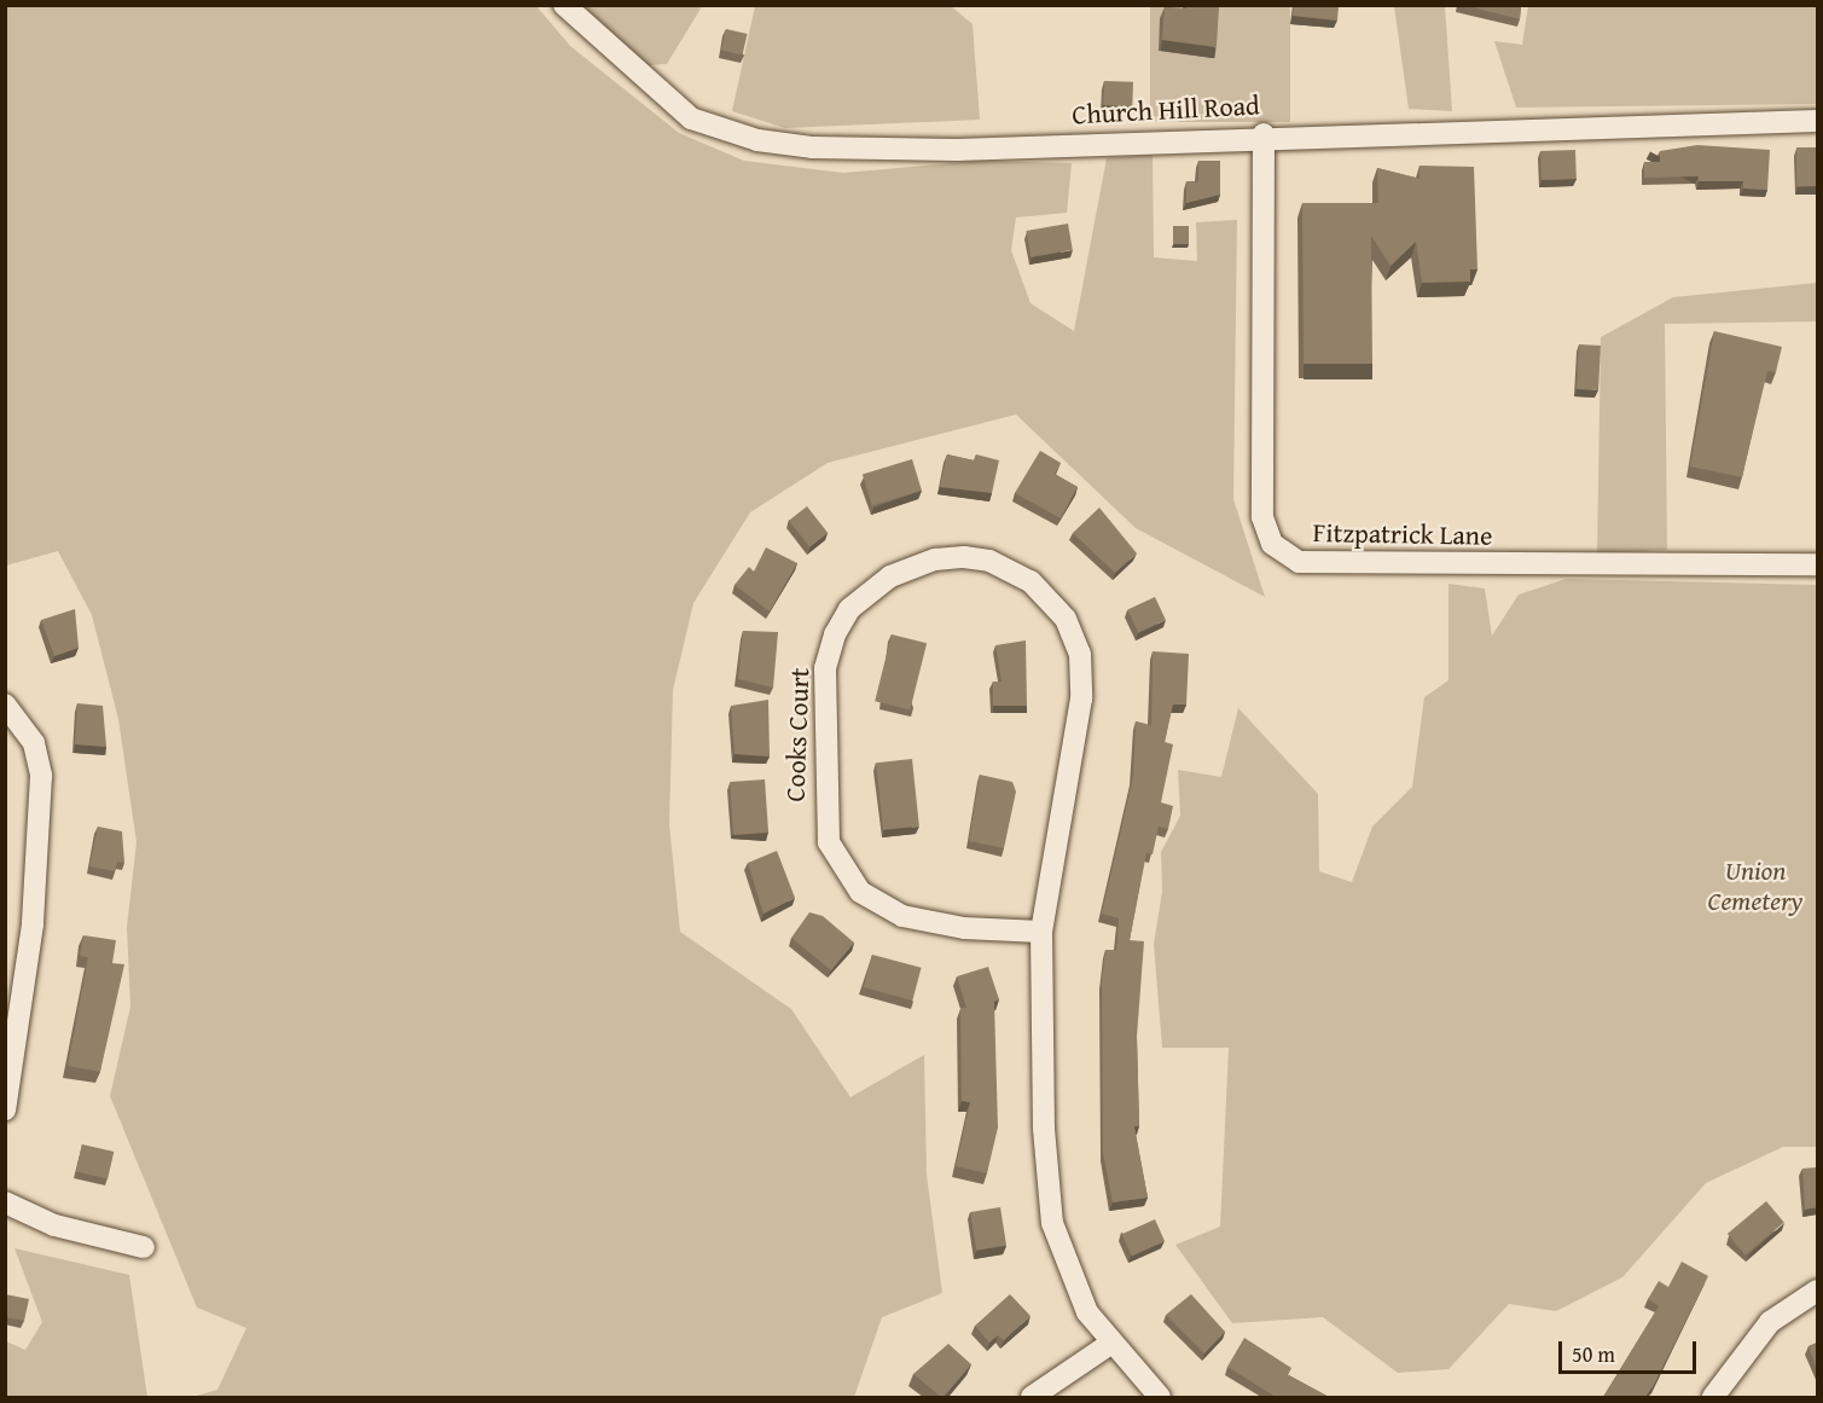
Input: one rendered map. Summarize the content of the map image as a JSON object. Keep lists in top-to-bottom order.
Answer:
{
  "streets": {
    "street": ["Church Hill Road", "Fitzpatrick Lane", "Cooks Court"]
  },
  "crossings": [
    ["Church Hill Road", "Fitzpatrick Lane"]
  ],
  "parks": ["Union Cemetery"],
  "scale_bar": "50 m"
}
